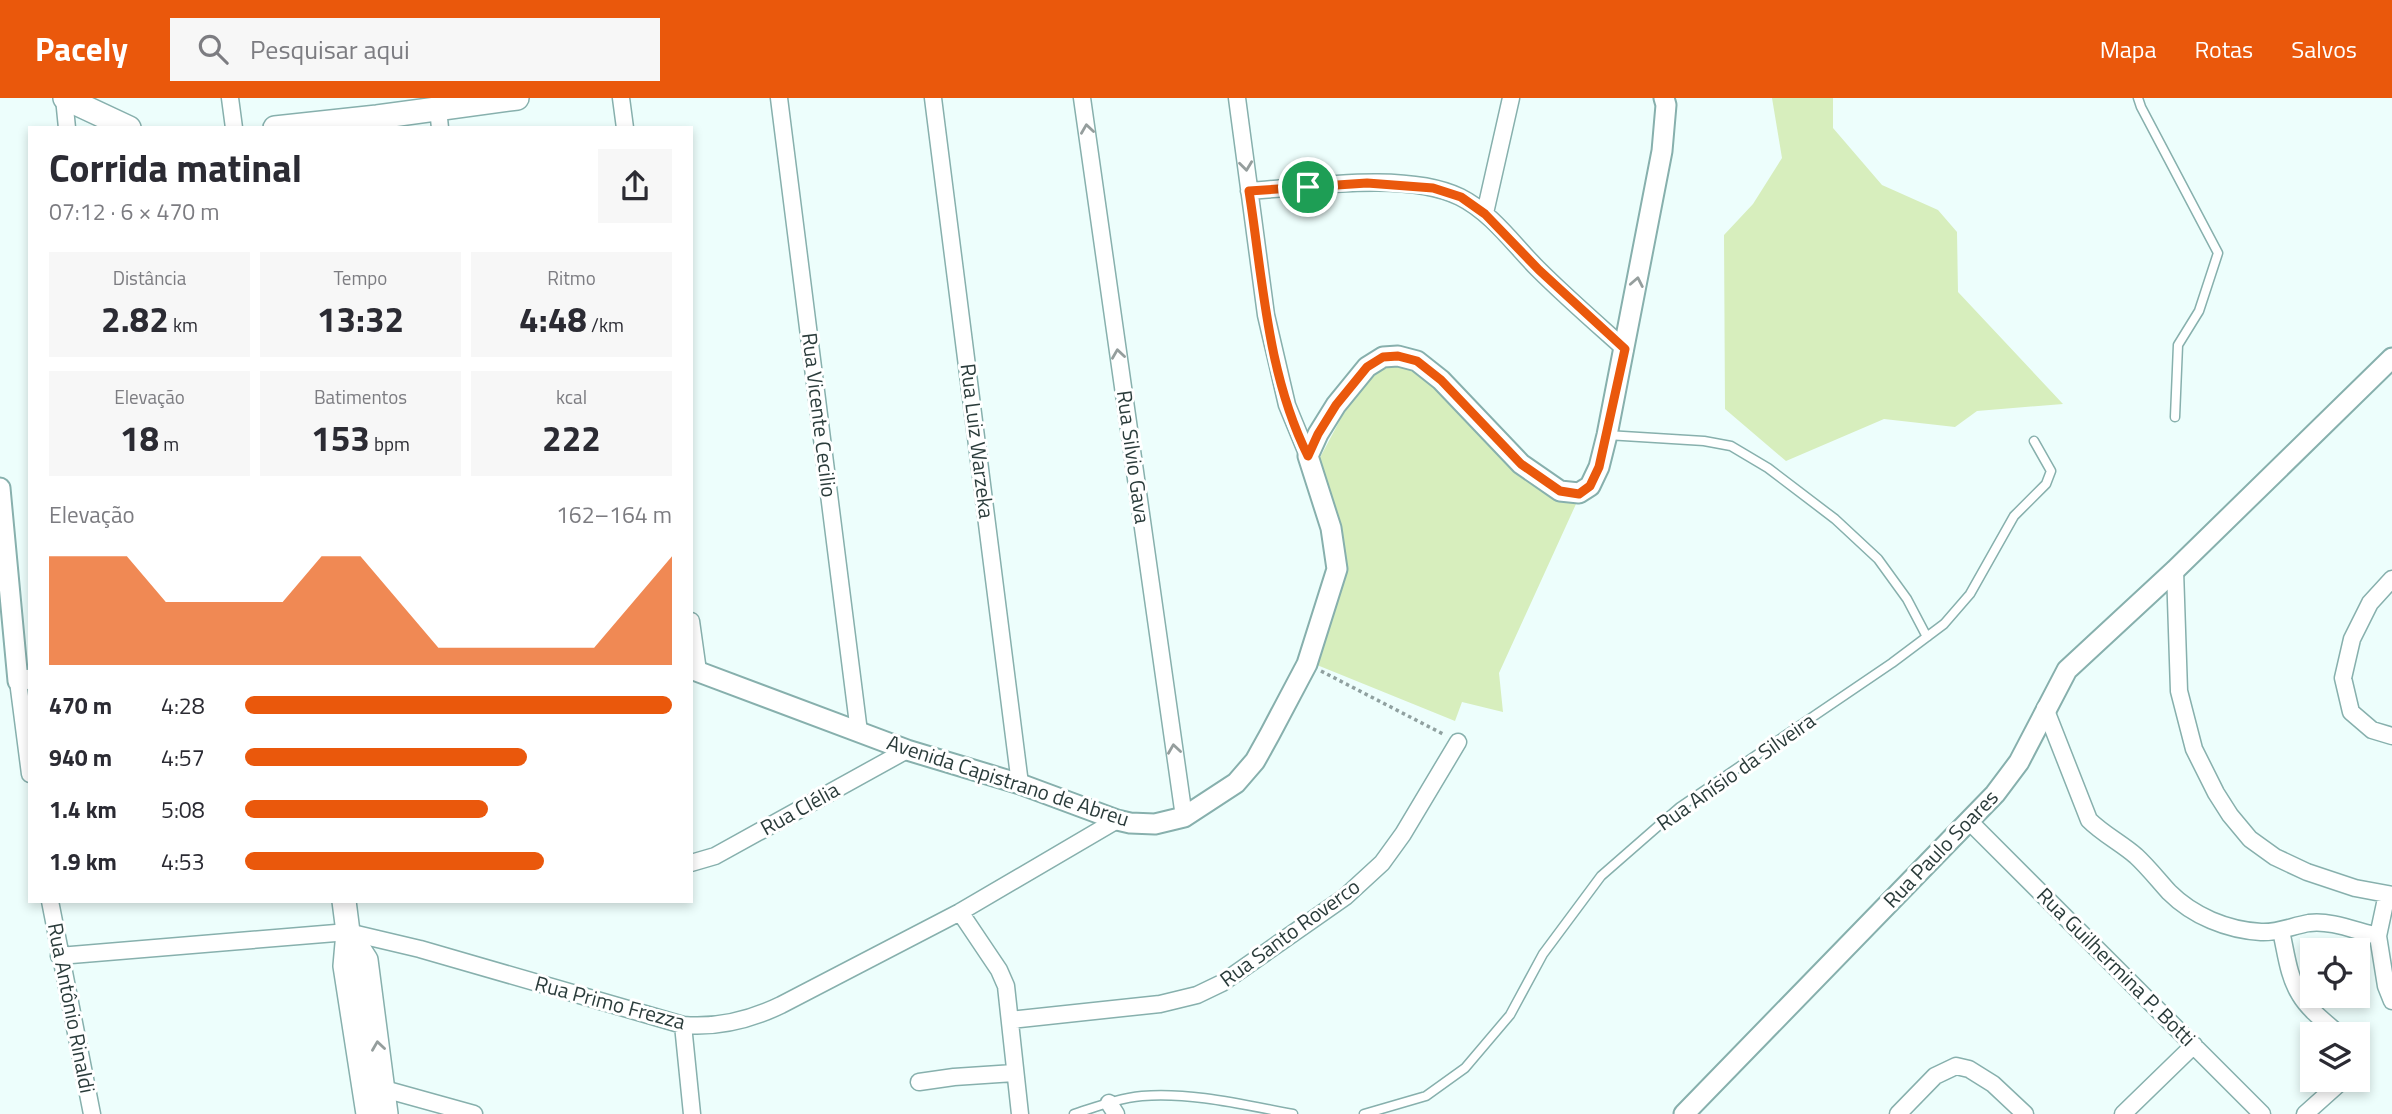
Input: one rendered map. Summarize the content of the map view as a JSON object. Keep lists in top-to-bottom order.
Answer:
{
  "streets": {
    "street": [
      "Rua Vicente Cecilio",
      "Rua Luiz Warzeka",
      "Rua Silvio Gava",
      "Avenida Capistrano de Abreu",
      "Rua Clélia",
      "Rua Paulo Soares",
      "Rua Santo Roverco",
      "Rua Guilhermina P. Botti",
      "Rua Primo Frezza",
      "Rua Antônio Rinaldi"
    ],
    "lane": ["Rua Anísio da Silveira"]
  },
  "crossings": [
    ["Rua Vicente Cecilio", "Avenida Capistrano de Abreu"],
    ["Rua Luiz Warzeka", "Avenida Capistrano de Abreu"],
    ["Rua Silvio Gava", "Avenida Capistrano de Abreu"],
    ["Avenida Capistrano de Abreu", "Rua Clélia"],
    ["Avenida Capistrano de Abreu", "Rua Primo Frezza"],
    ["Rua Paulo Soares", "Rua Guilhermina P. Botti"],
    ["Rua Primo Frezza", "Rua Antônio Rinaldi"]
  ],
  "one_way": ["Rua Silvio Gava"],
  "page": {
    "header": "Pacely",
    "search": "Pesquisar aqui",
    "nav": ["Mapa", "Rotas", "Salvos"],
    "heading": ["Corrida matinal", "07:12 · 6 × 470 m"],
    "stats": [
      ["Distância", "2.82 km"],
      ["Tempo", "13:32"],
      ["Ritmo", "4:48 /km"],
      ["Elevação", "18 m"],
      ["Batimentos", "153 bpm"],
      ["kcal", "222"]
    ],
    "chart": ["Elevação", "162–164 m"],
    "list": [
      {
        "name": "470 m",
        "note": "4:28"
      },
      {
        "name": "940 m",
        "note": "4:57"
      },
      {
        "name": "1.4 km",
        "note": "5:08"
      },
      {
        "name": "1.9 km",
        "note": "4:53"
      }
    ]
  }
}
